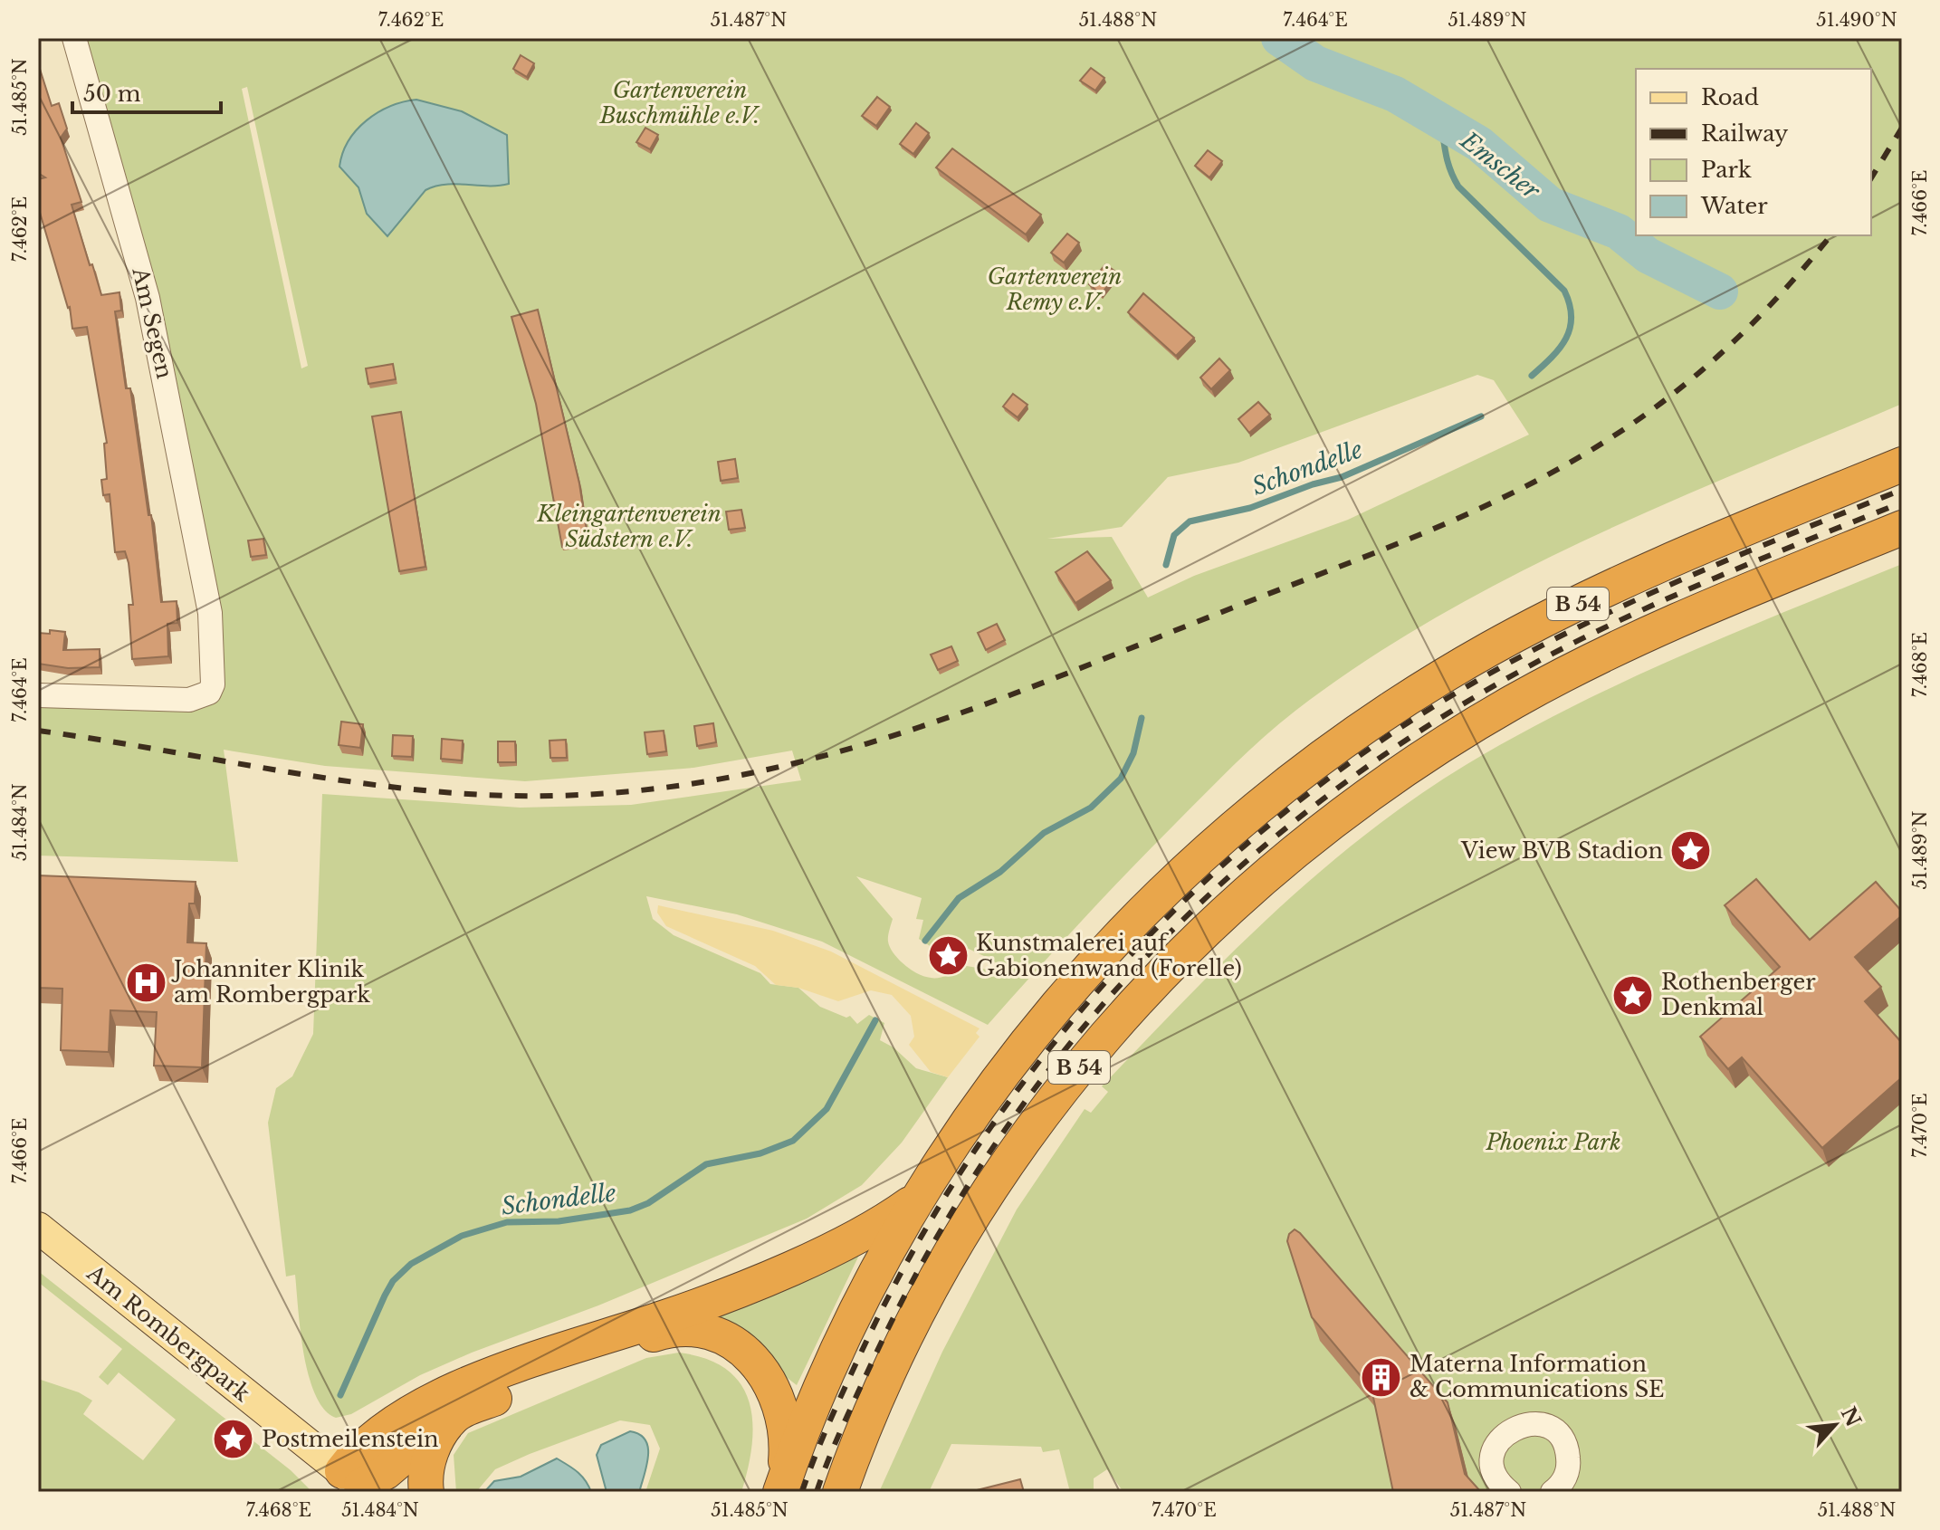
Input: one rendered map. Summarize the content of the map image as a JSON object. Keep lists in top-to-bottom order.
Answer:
{
  "streets": {
    "highway": ["B 54"],
    "main road": ["Am Rombergpark"],
    "street": ["Am Segen"]
  },
  "water": ["Emscher", "Schondelle"],
  "parks": [
    "Gartenverein Buschmühle e.V.",
    "Gartenverein Remy e.V.",
    "Kleingartenverein Südstern e.V.",
    "Phoenix Park"
  ],
  "places": {
    "place": [
      "View BVB Stadion",
      "Kunstmalerei auf Gabionenwand (Forelle)",
      "Rothenberger Denkmal",
      "Postmeilenstein"
    ],
    "hospital": ["Johanniter Klinik am Rombergpark"],
    "building": ["Materna Information & Communications SE"]
  },
  "legend": [
    "Road",
    "Railway",
    "Park",
    "Water"
  ],
  "scale_bar": "50 m",
  "north": "top right",
  "coordinates": [
    "7.462°E",
    "51.487°N",
    "51.488°N",
    "7.464°E",
    "51.489°N",
    "51.490°N",
    "51.485°N",
    "7.466°E",
    "7.468°E",
    "51.484°N",
    "7.470°E"
  ]
}
